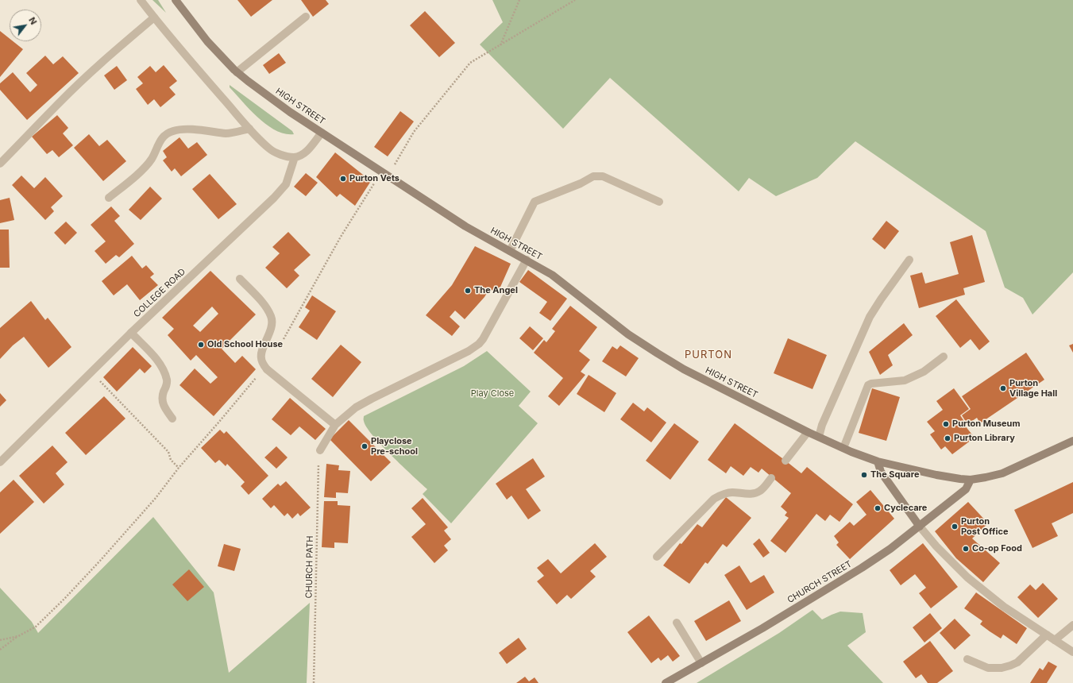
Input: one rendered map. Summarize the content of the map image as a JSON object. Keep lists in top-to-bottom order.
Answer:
{
  "streets": {
    "street": ["HIGH STREET", "COLLEGE ROAD", "CHURCH STREET"],
    "path": ["CHURCH PATH"]
  },
  "crossings": [
    ["HIGH STREET", "CHURCH STREET"]
  ],
  "districts": ["PURTON"],
  "parks": ["Play Close"],
  "places": [
    "Purton Vets",
    "The Angel",
    "Old School House",
    "Purton Village Hall",
    "Purton Museum",
    "Purton Library",
    "Playclose Pre-school",
    "The Square",
    "Cyclecare",
    "Purton Post Office",
    "Co-op Food"
  ],
  "north": "top right"
}
